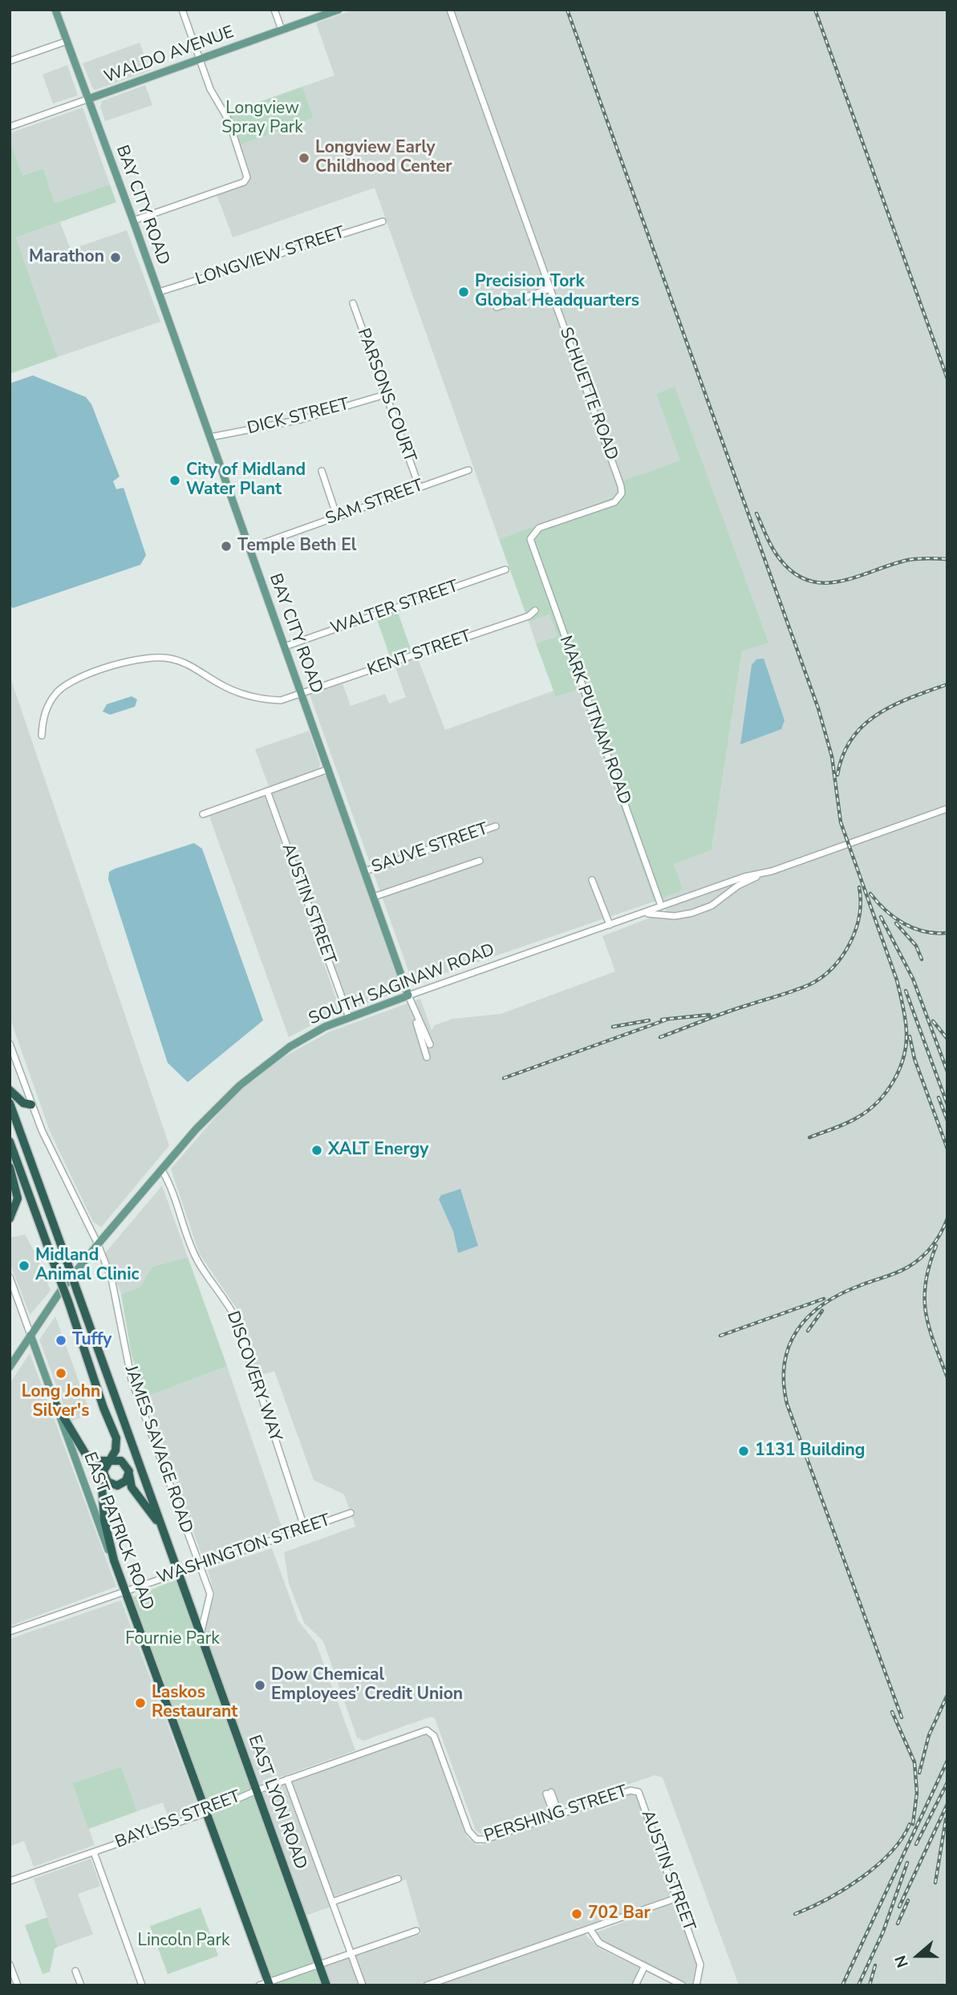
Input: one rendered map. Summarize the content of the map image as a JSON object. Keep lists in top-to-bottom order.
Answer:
{
  "streets": {
    "highway": ["EAST PATRICK ROAD", "EAST LYON ROAD"],
    "main road": ["WALDO AVENUE", "BAY CITY ROAD", "SOUTH SAGINAW ROAD"],
    "street": [
      "LONGVIEW STREET",
      "SCHUETTE ROAD",
      "PARSONS COURT",
      "DICK STREET",
      "SAM STREET",
      "WALTER STREET",
      "KENT STREET",
      "MARK PUTNAM ROAD",
      "SAUVE STREET",
      "AUSTIN STREET",
      "DISCOVERY WAY",
      "JAMES SAVAGE ROAD",
      "WASHINGTON STREET",
      "PERSHING STREET",
      "BAYLISS STREET"
    ]
  },
  "crossings": [
    ["WALDO AVENUE", "BAY CITY ROAD"],
    ["BAY CITY ROAD", "LONGVIEW STREET"],
    ["BAY CITY ROAD", "DICK STREET"],
    ["BAY CITY ROAD", "SAM STREET"],
    ["BAY CITY ROAD", "WALTER STREET"],
    ["BAY CITY ROAD", "KENT STREET"],
    ["BAY CITY ROAD", "SAUVE STREET"],
    ["BAY CITY ROAD", "SOUTH SAGINAW ROAD"],
    ["SCHUETTE ROAD", "MARK PUTNAM ROAD"],
    ["PARSONS COURT", "DICK STREET"],
    ["PARSONS COURT", "SAM STREET"],
    ["MARK PUTNAM ROAD", "SOUTH SAGINAW ROAD"],
    ["AUSTIN STREET", "SOUTH SAGINAW ROAD"],
    ["AUSTIN STREET", "PERSHING STREET"],
    ["SOUTH SAGINAW ROAD", "DISCOVERY WAY"],
    ["SOUTH SAGINAW ROAD", "JAMES SAVAGE ROAD"],
    ["DISCOVERY WAY", "WASHINGTON STREET"],
    ["JAMES SAVAGE ROAD", "WASHINGTON STREET"],
    ["JAMES SAVAGE ROAD", "EAST LYON ROAD"],
    ["EAST PATRICK ROAD", "WASHINGTON STREET"],
    ["EAST PATRICK ROAD", "BAYLISS STREET"],
    ["WASHINGTON STREET", "EAST LYON ROAD"],
    ["EAST LYON ROAD", "BAYLISS STREET"],
    ["PERSHING STREET", "BAYLISS STREET"]
  ],
  "parks": ["Longview Spray Park", "Fournie Park", "Lincoln Park"],
  "places": [
    "Longview Early Childhood Center",
    "Marathon",
    "Precision Tork Global Headquarters",
    "City of Midland Water Plant",
    "Temple Beth El",
    "XALT Energy",
    "Midland Animal Clinic",
    "Tuffy",
    "Long John Silver's",
    "1131 Building",
    "Dow Chemical Employees’ Credit Union",
    "Laskos Restaurant",
    "702 Bar"
  ],
  "north": "left"
}
